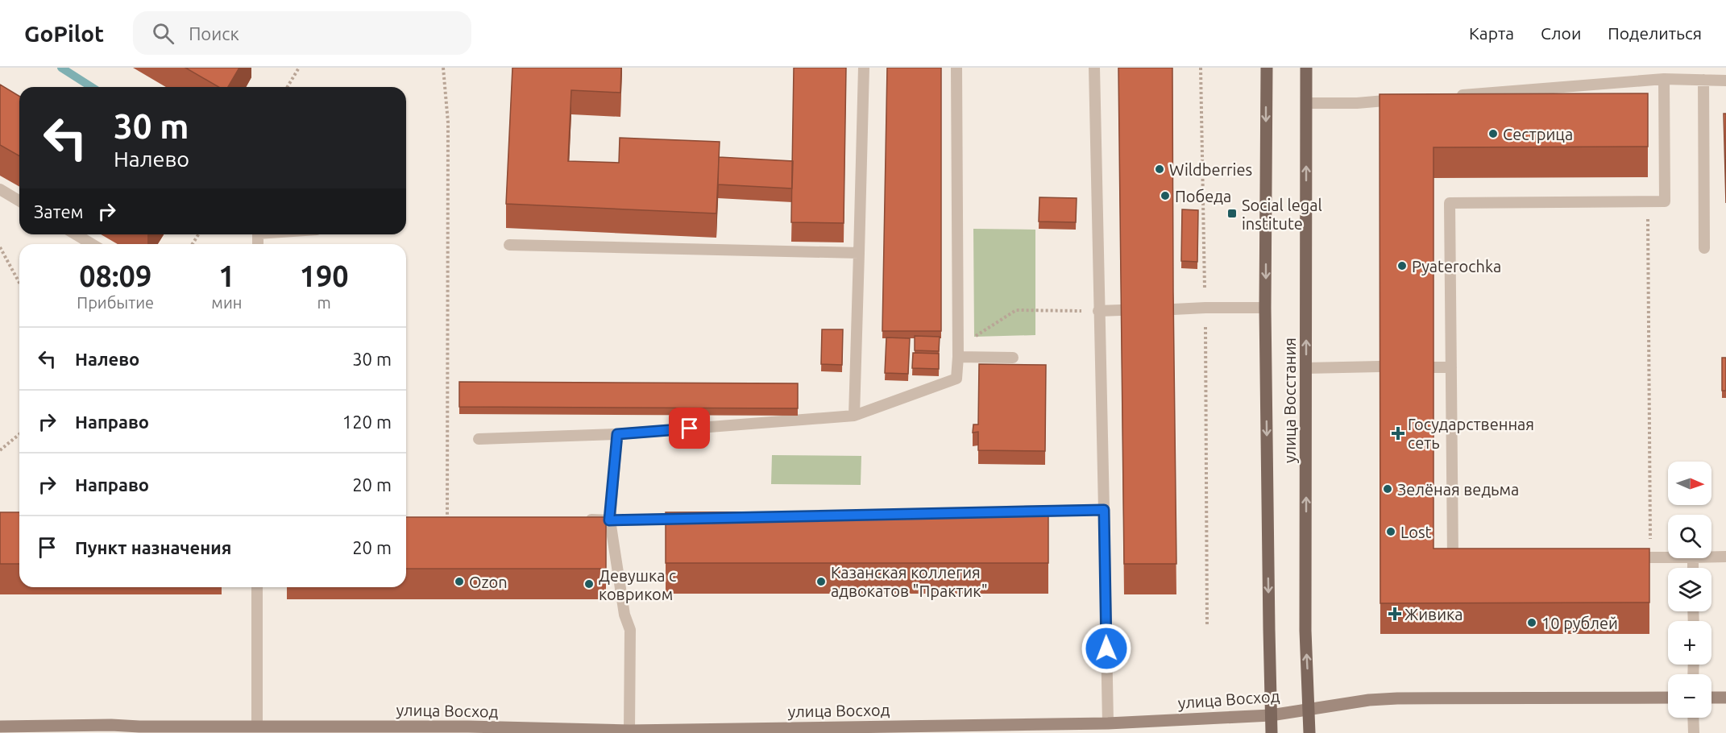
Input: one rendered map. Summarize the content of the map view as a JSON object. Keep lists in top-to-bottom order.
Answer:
{
  "streets": {
    "main road": ["улица Восстания"],
    "street": ["улица Восход"]
  },
  "crossings": [
    ["улица Восстания", "улица Восход"]
  ],
  "places": {
    "other": [
      "Сестрица",
      "Wildberries",
      "Победа",
      "Pyaterochka",
      "Зелёная ведьма",
      "Lost",
      "Ozon",
      "Казанская коллегия адвокатов \"Практик\"",
      "Девушка с ковриком",
      "10 рублей"
    ],
    "transit": ["Social legal institute"],
    "health": ["Государственная сеть", "Живика"]
  },
  "north": "right",
  "page": {
    "header": "GoPilot",
    "search": "Поиск",
    "nav": ["Карта", "Слои", "Поделиться"],
    "turn": ["30 m", "Налево"],
    "then": "Затем",
    "eta": [
      "08:09",
      "Прибытие",
      "1",
      "мин",
      "190",
      "m"
    ],
    "list": [
      {
        "name": "Налево",
        "value": "30 m"
      },
      {
        "name": "Направо",
        "value": "120 m"
      },
      {
        "name": "Направо",
        "value": "20 m"
      },
      {
        "name": "Пункт назначения",
        "value": "20 m"
      }
    ],
    "map_buttons": ["+", "−"]
  }
}
